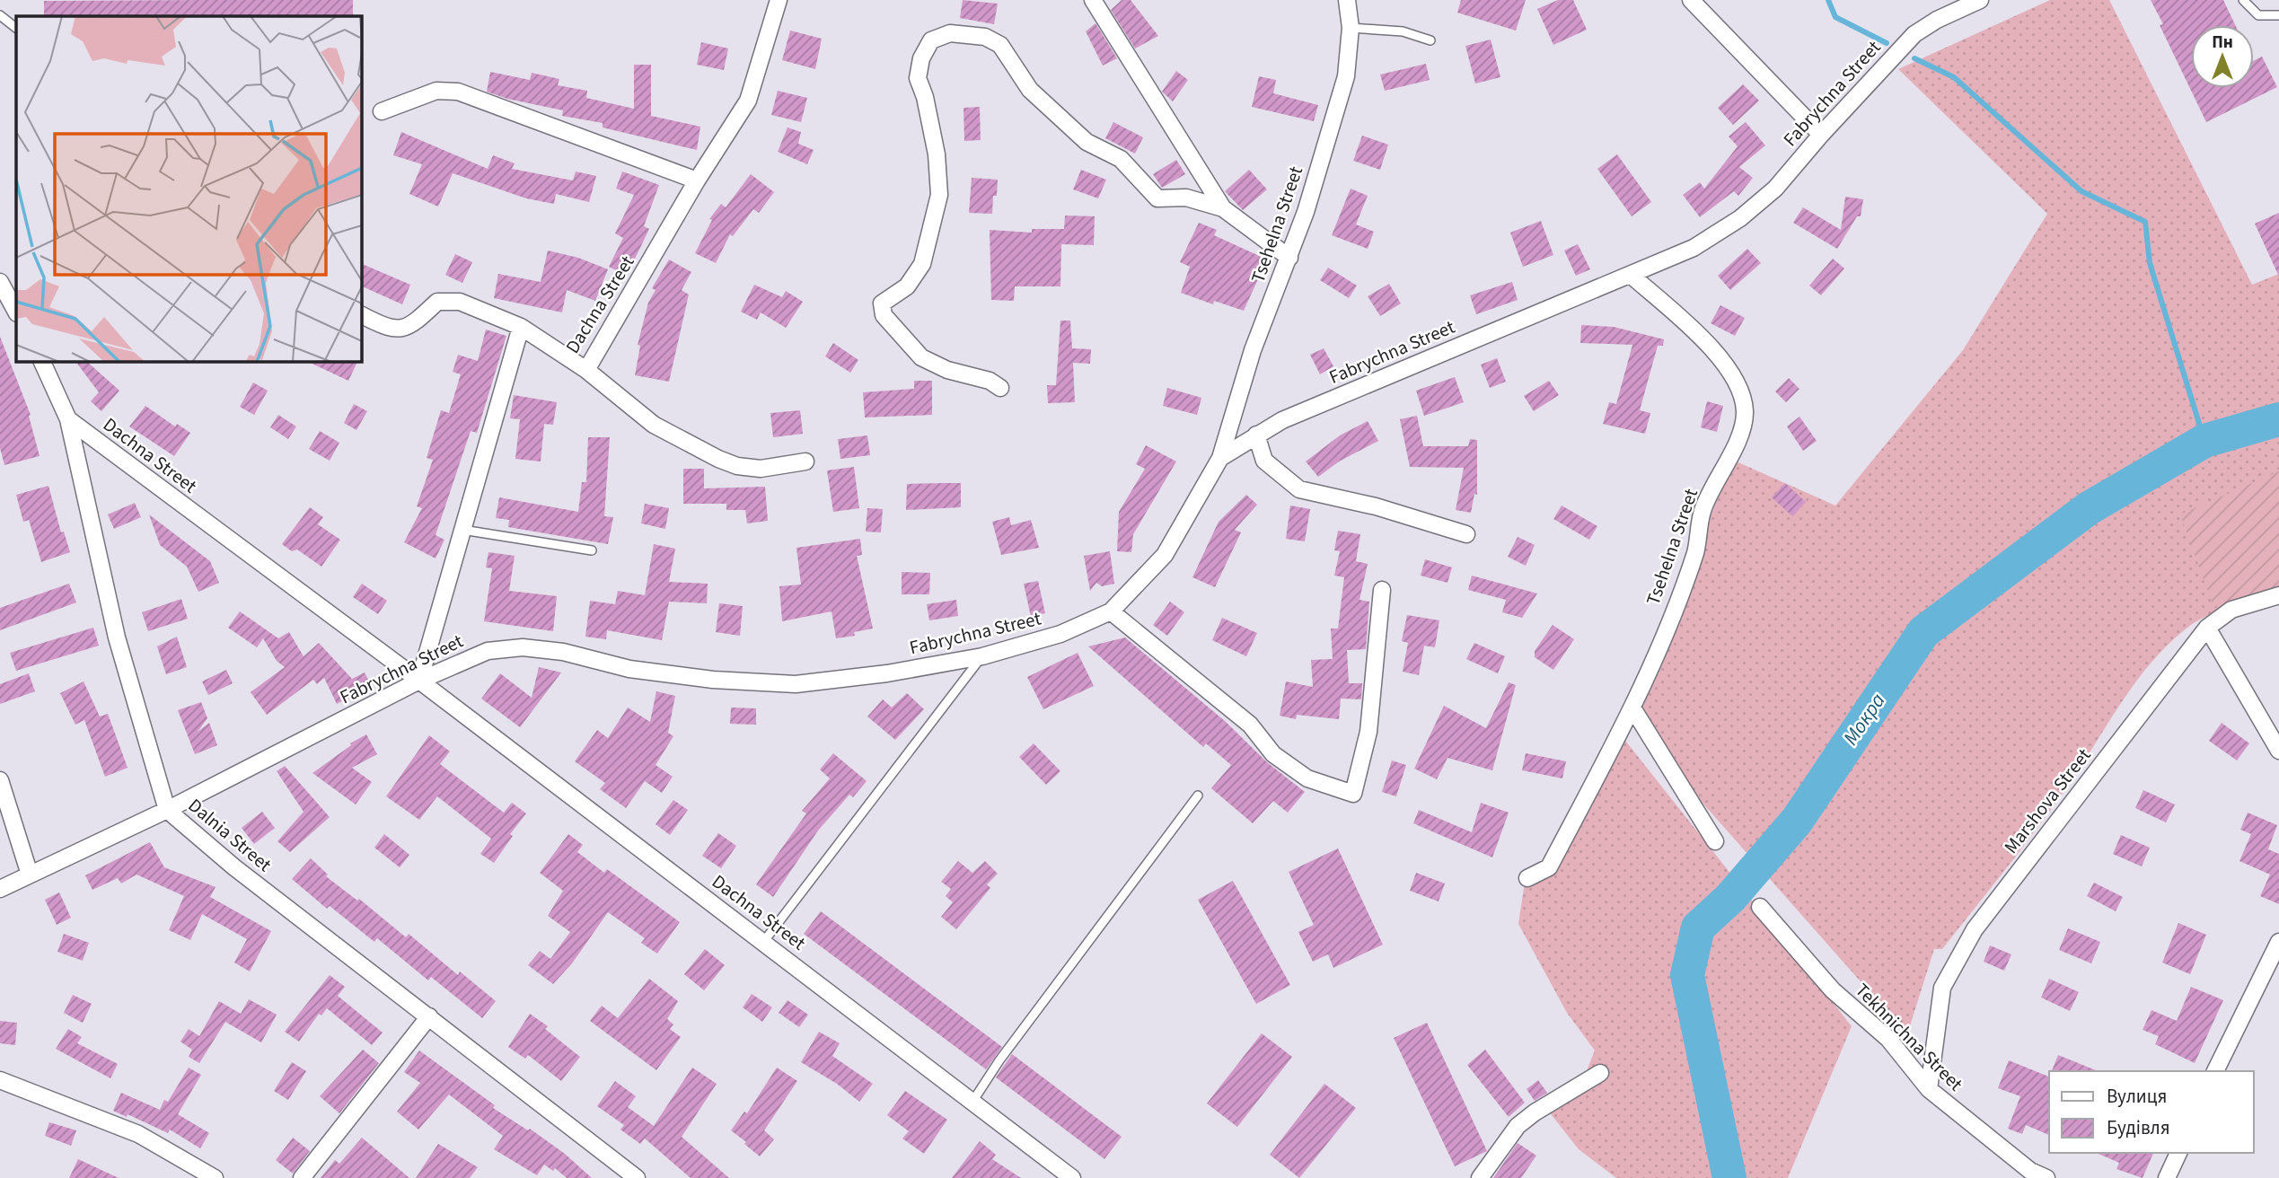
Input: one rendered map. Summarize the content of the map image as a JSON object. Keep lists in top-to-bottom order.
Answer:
{
  "streets": {
    "street": [
      "Fabrychna Street",
      "Tsehelna Street",
      "Dachna Street",
      "Marshova Street",
      "Dalnia Street",
      "Tekhnichna Street"
    ]
  },
  "crossings": [
    ["Fabrychna Street", "Tsehelna Street"],
    ["Fabrychna Street", "Dachna Street"],
    ["Fabrychna Street", "Dalnia Street"],
    ["Dachna Street", "Dalnia Street"],
    ["Marshova Street", "Tekhnichna Street"]
  ],
  "water": ["Мокра"],
  "legend": ["Вулиця", "Будівля"],
  "north": "top"
}
